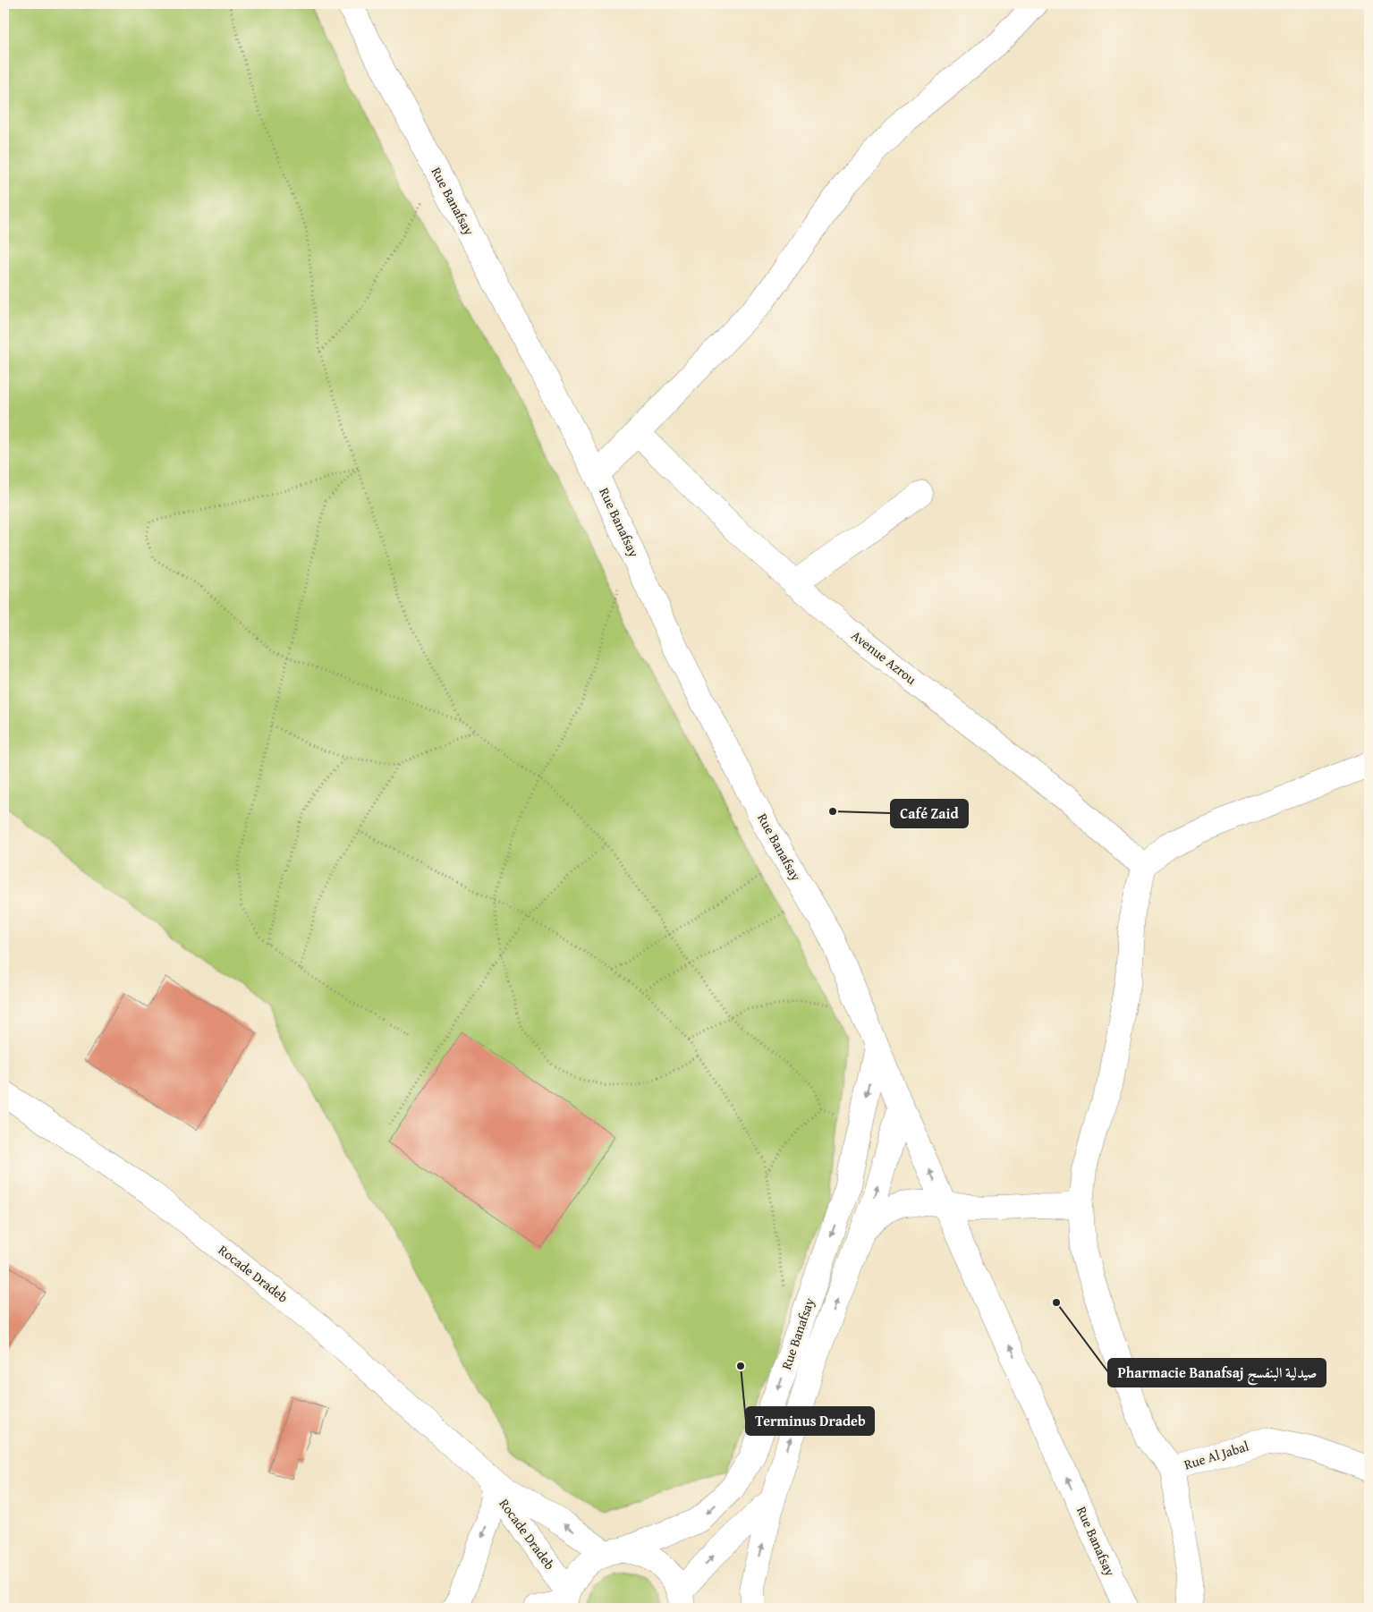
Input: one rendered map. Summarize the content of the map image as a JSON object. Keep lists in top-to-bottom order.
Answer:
{
  "streets": {
    "street": [
      "Rue Banafsay",
      "Avenue Azrou",
      "Rocade Dradeb",
      "Rue Al Jabal"
    ]
  },
  "crossings": [
    ["Rue Banafsay", "Rocade Dradeb"]
  ],
  "places": ["Café Zaid", "Pharmacie Banafsaj صيدلية البنفسج", "Terminus Dradeb"]
}
